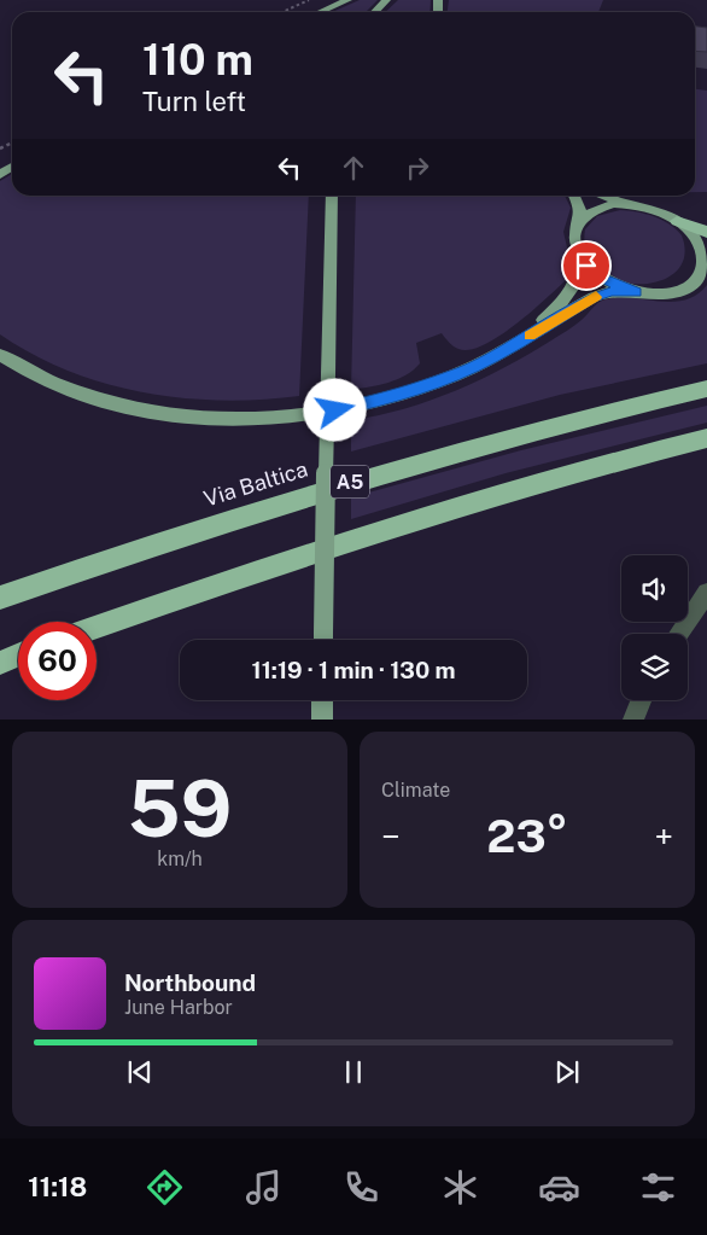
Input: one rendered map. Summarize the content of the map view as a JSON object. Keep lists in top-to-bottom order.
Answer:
{
  "streets": {
    "highway": ["A5", "Via Baltica"]
  },
  "page": {
    "turn": ["110 m", "Turn left"],
    "limit": "60",
    "trip": "11:19 · 1 min · 130 m",
    "tile": [
      ["59", "km/h"],
      "Climate"
    ],
    "heat": ["−", "23°", "+"],
    "song": ["Northbound", "June Harbor"],
    "tabs": "11:18"
  }
}
